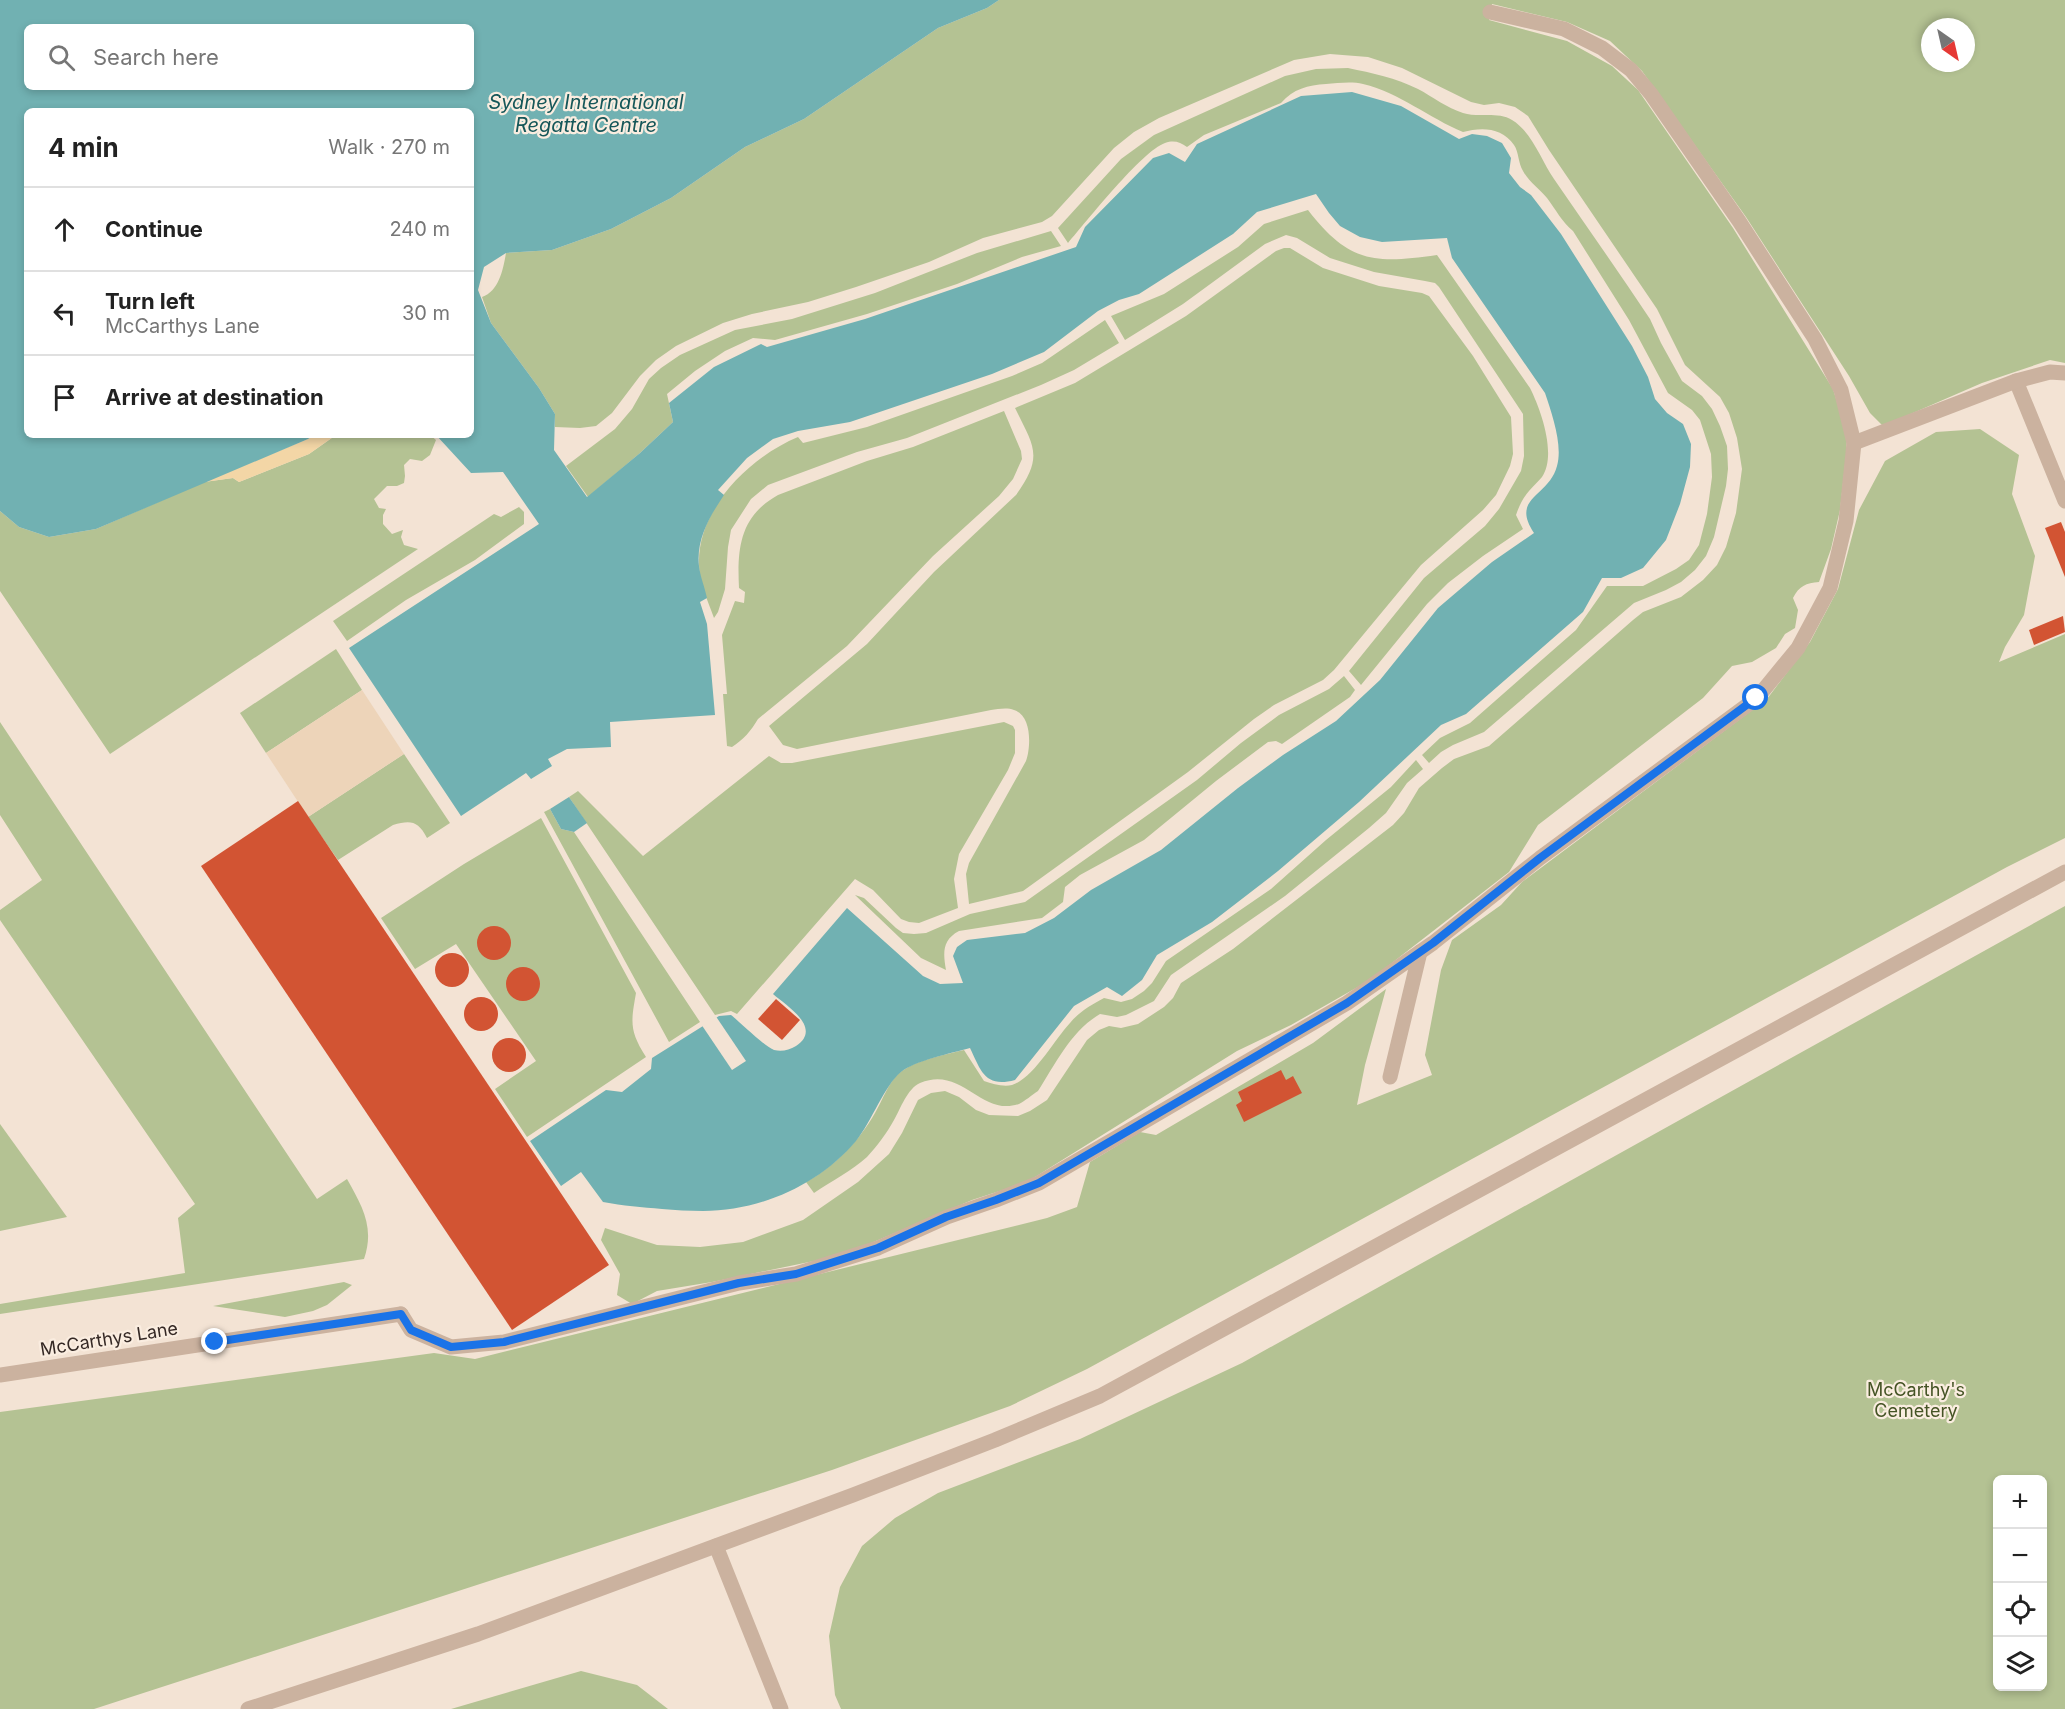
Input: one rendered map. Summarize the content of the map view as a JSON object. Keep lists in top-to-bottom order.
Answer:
{
  "streets": {
    "street": ["McCarthys Lane"]
  },
  "water": ["Sydney International Regatta Centre"],
  "parks": ["McCarthy's Cemetery"],
  "north": "bottom right",
  "page": {
    "search": "Search here",
    "heading": ["4 min", "Walk · 270 m"],
    "list": [
      ["Continue", "240 m"],
      ["Turn left", "McCarthys Lane", "30 m"],
      "Arrive at destination"
    ],
    "map_buttons": ["+", "−"]
  }
}
